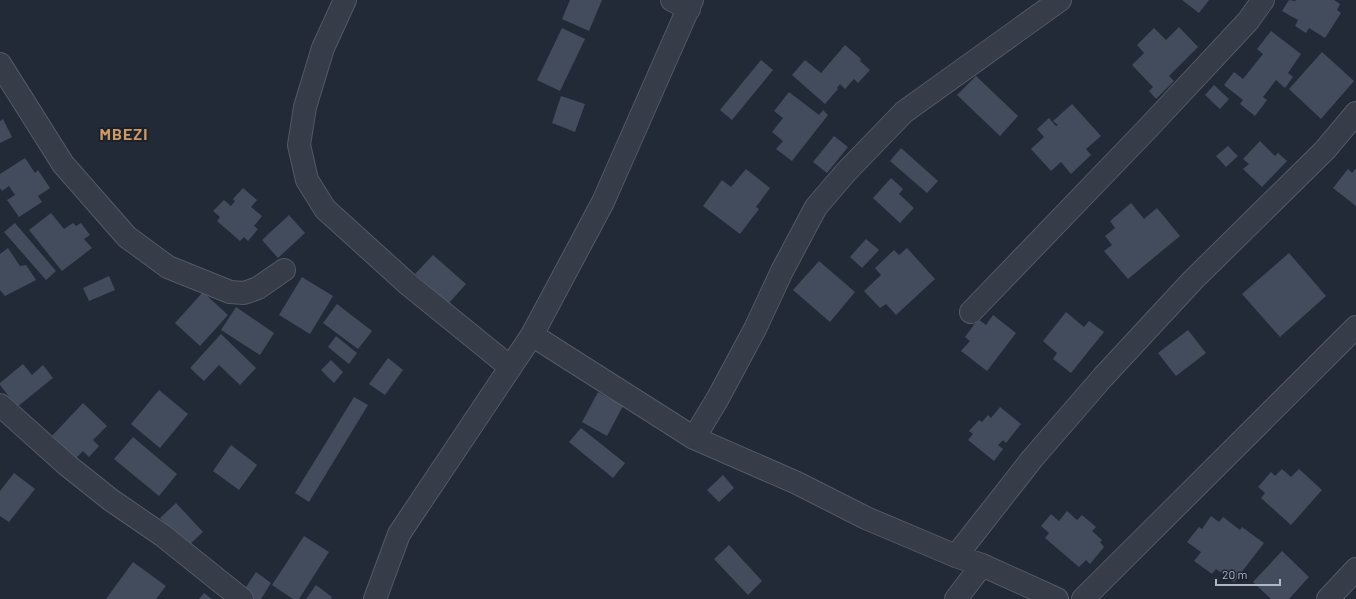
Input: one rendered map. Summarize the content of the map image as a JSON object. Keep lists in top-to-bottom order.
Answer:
{
  "districts": ["MBEZI"],
  "scale_bar": "20 m"
}
